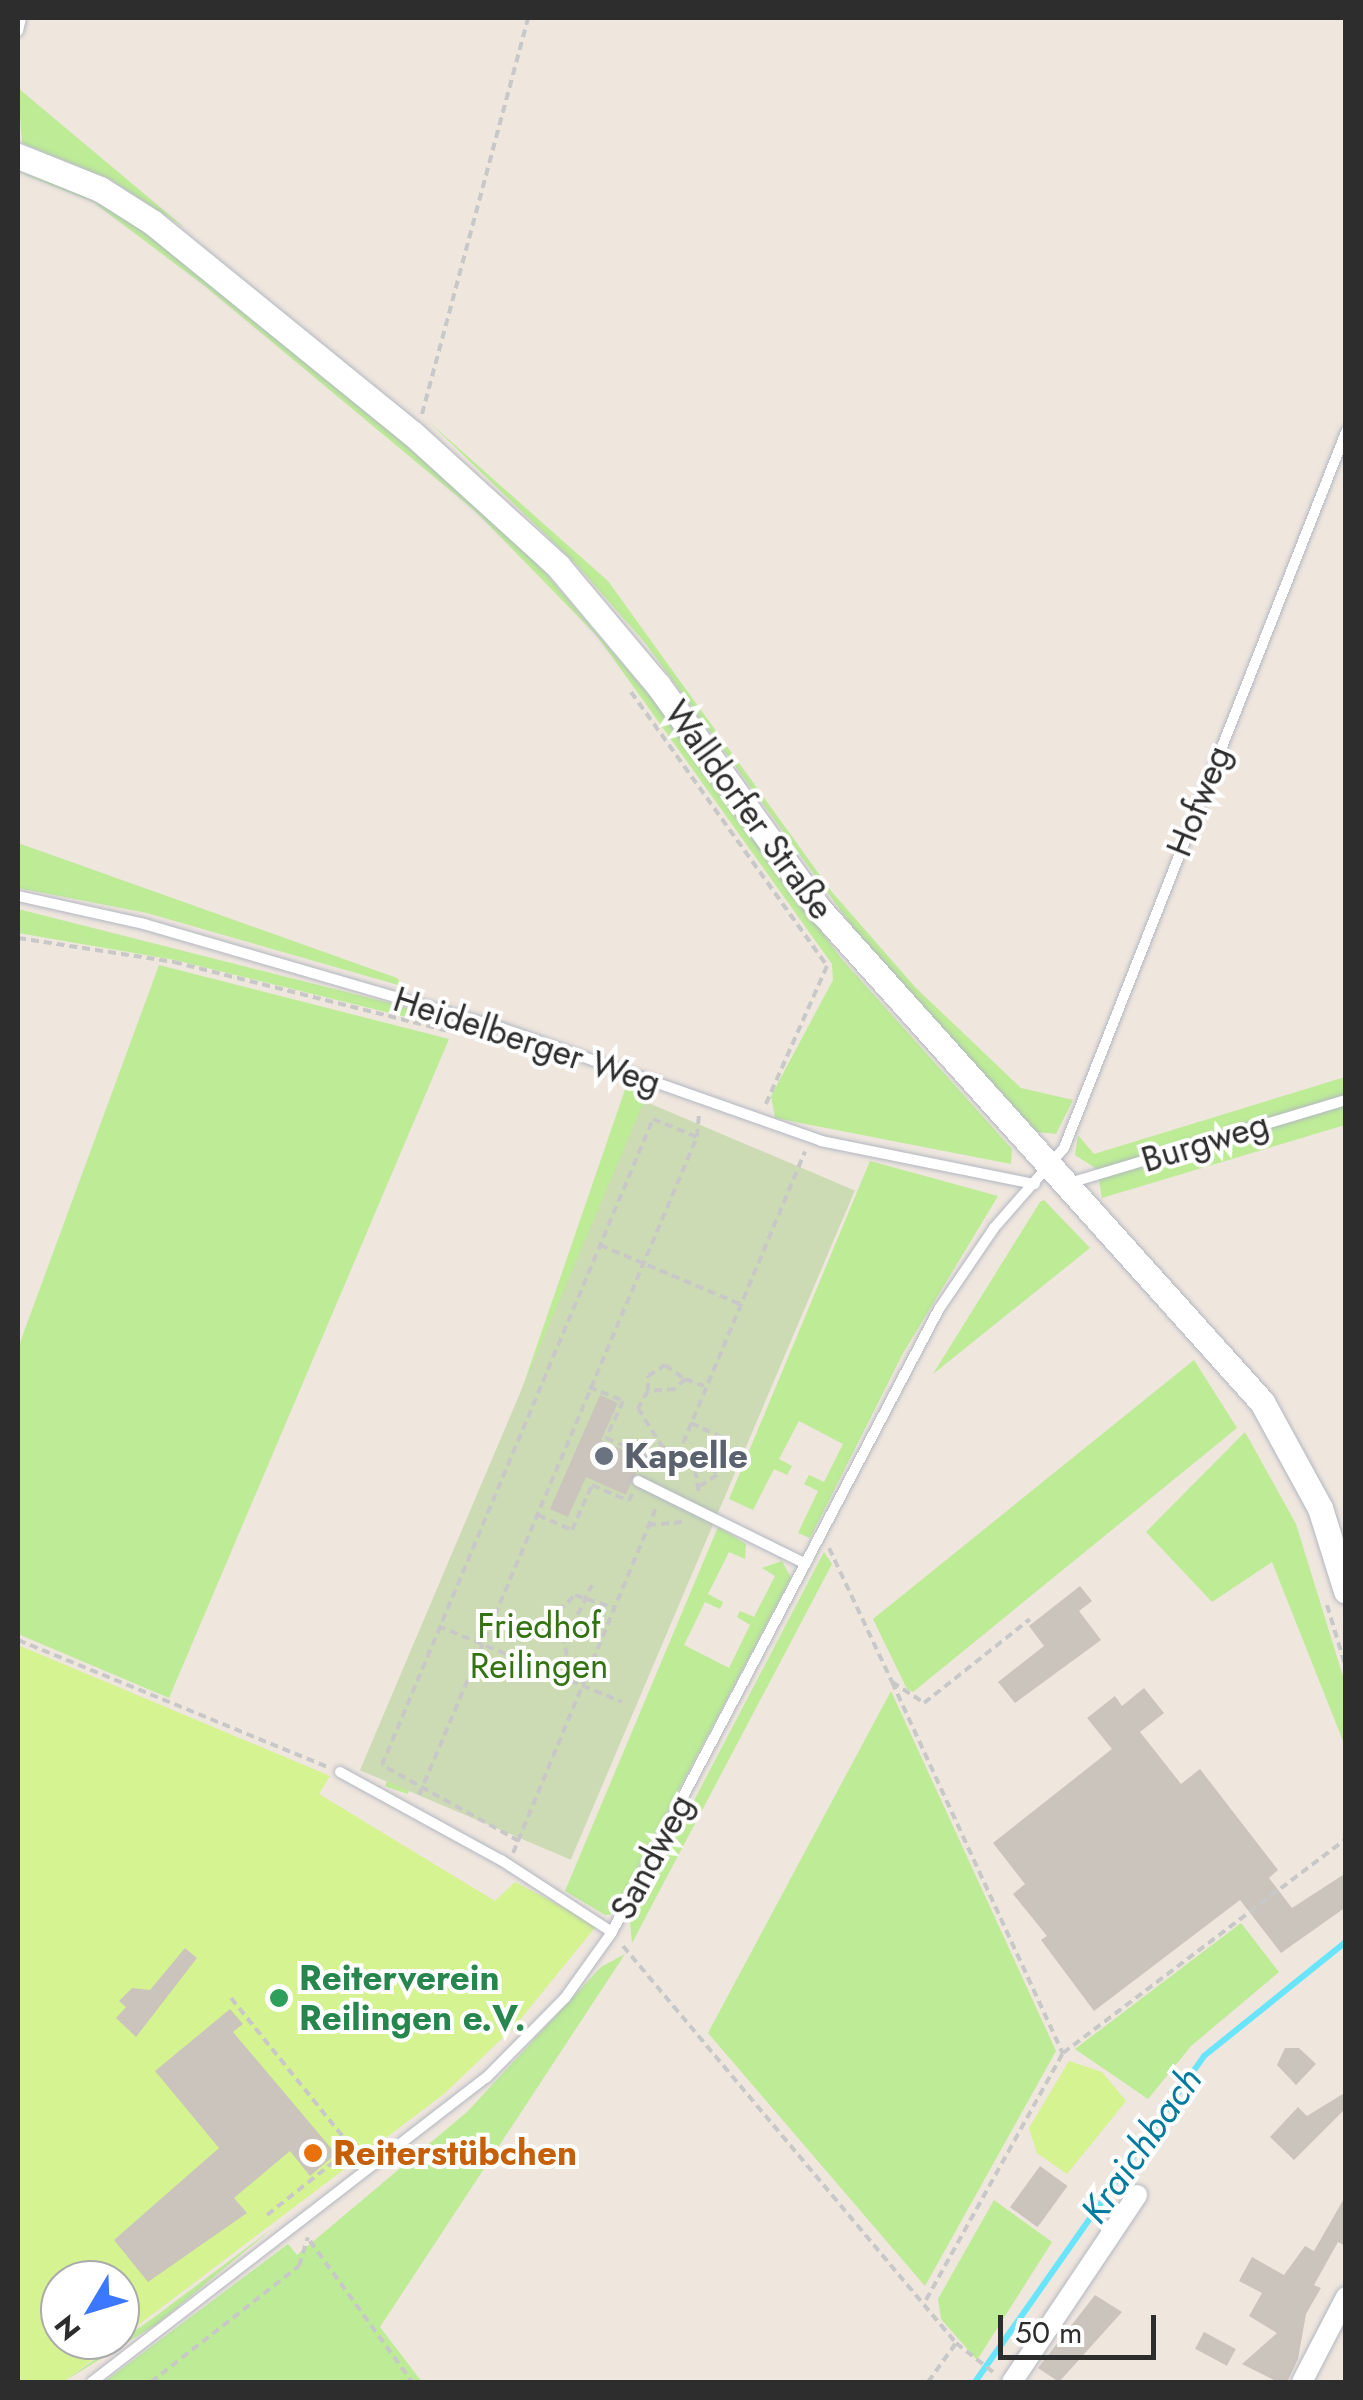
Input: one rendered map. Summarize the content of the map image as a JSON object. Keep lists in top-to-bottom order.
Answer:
{
  "streets": {
    "street": ["Walldorfer Straße"],
    "lane": [
      "Hofweg",
      "Heidelberger Weg",
      "Burgweg",
      "Sandweg"
    ]
  },
  "crossings": [
    ["Hofweg", "Walldorfer Straße"],
    ["Hofweg", "Heidelberger Weg"],
    ["Hofweg", "Burgweg"],
    ["Hofweg", "Sandweg"],
    ["Walldorfer Straße", "Heidelberger Weg"],
    ["Walldorfer Straße", "Burgweg"],
    ["Walldorfer Straße", "Sandweg"],
    ["Heidelberger Weg", "Burgweg"],
    ["Heidelberger Weg", "Sandweg"],
    ["Burgweg", "Sandweg"]
  ],
  "water": ["Kraichbach"],
  "parks": ["Friedhof Reilingen"],
  "places": ["Kapelle", "Reiterverein Reilingen e.V.", "Reiterstübchen"],
  "scale_bar": "50 m",
  "north": "bottom left"
}
